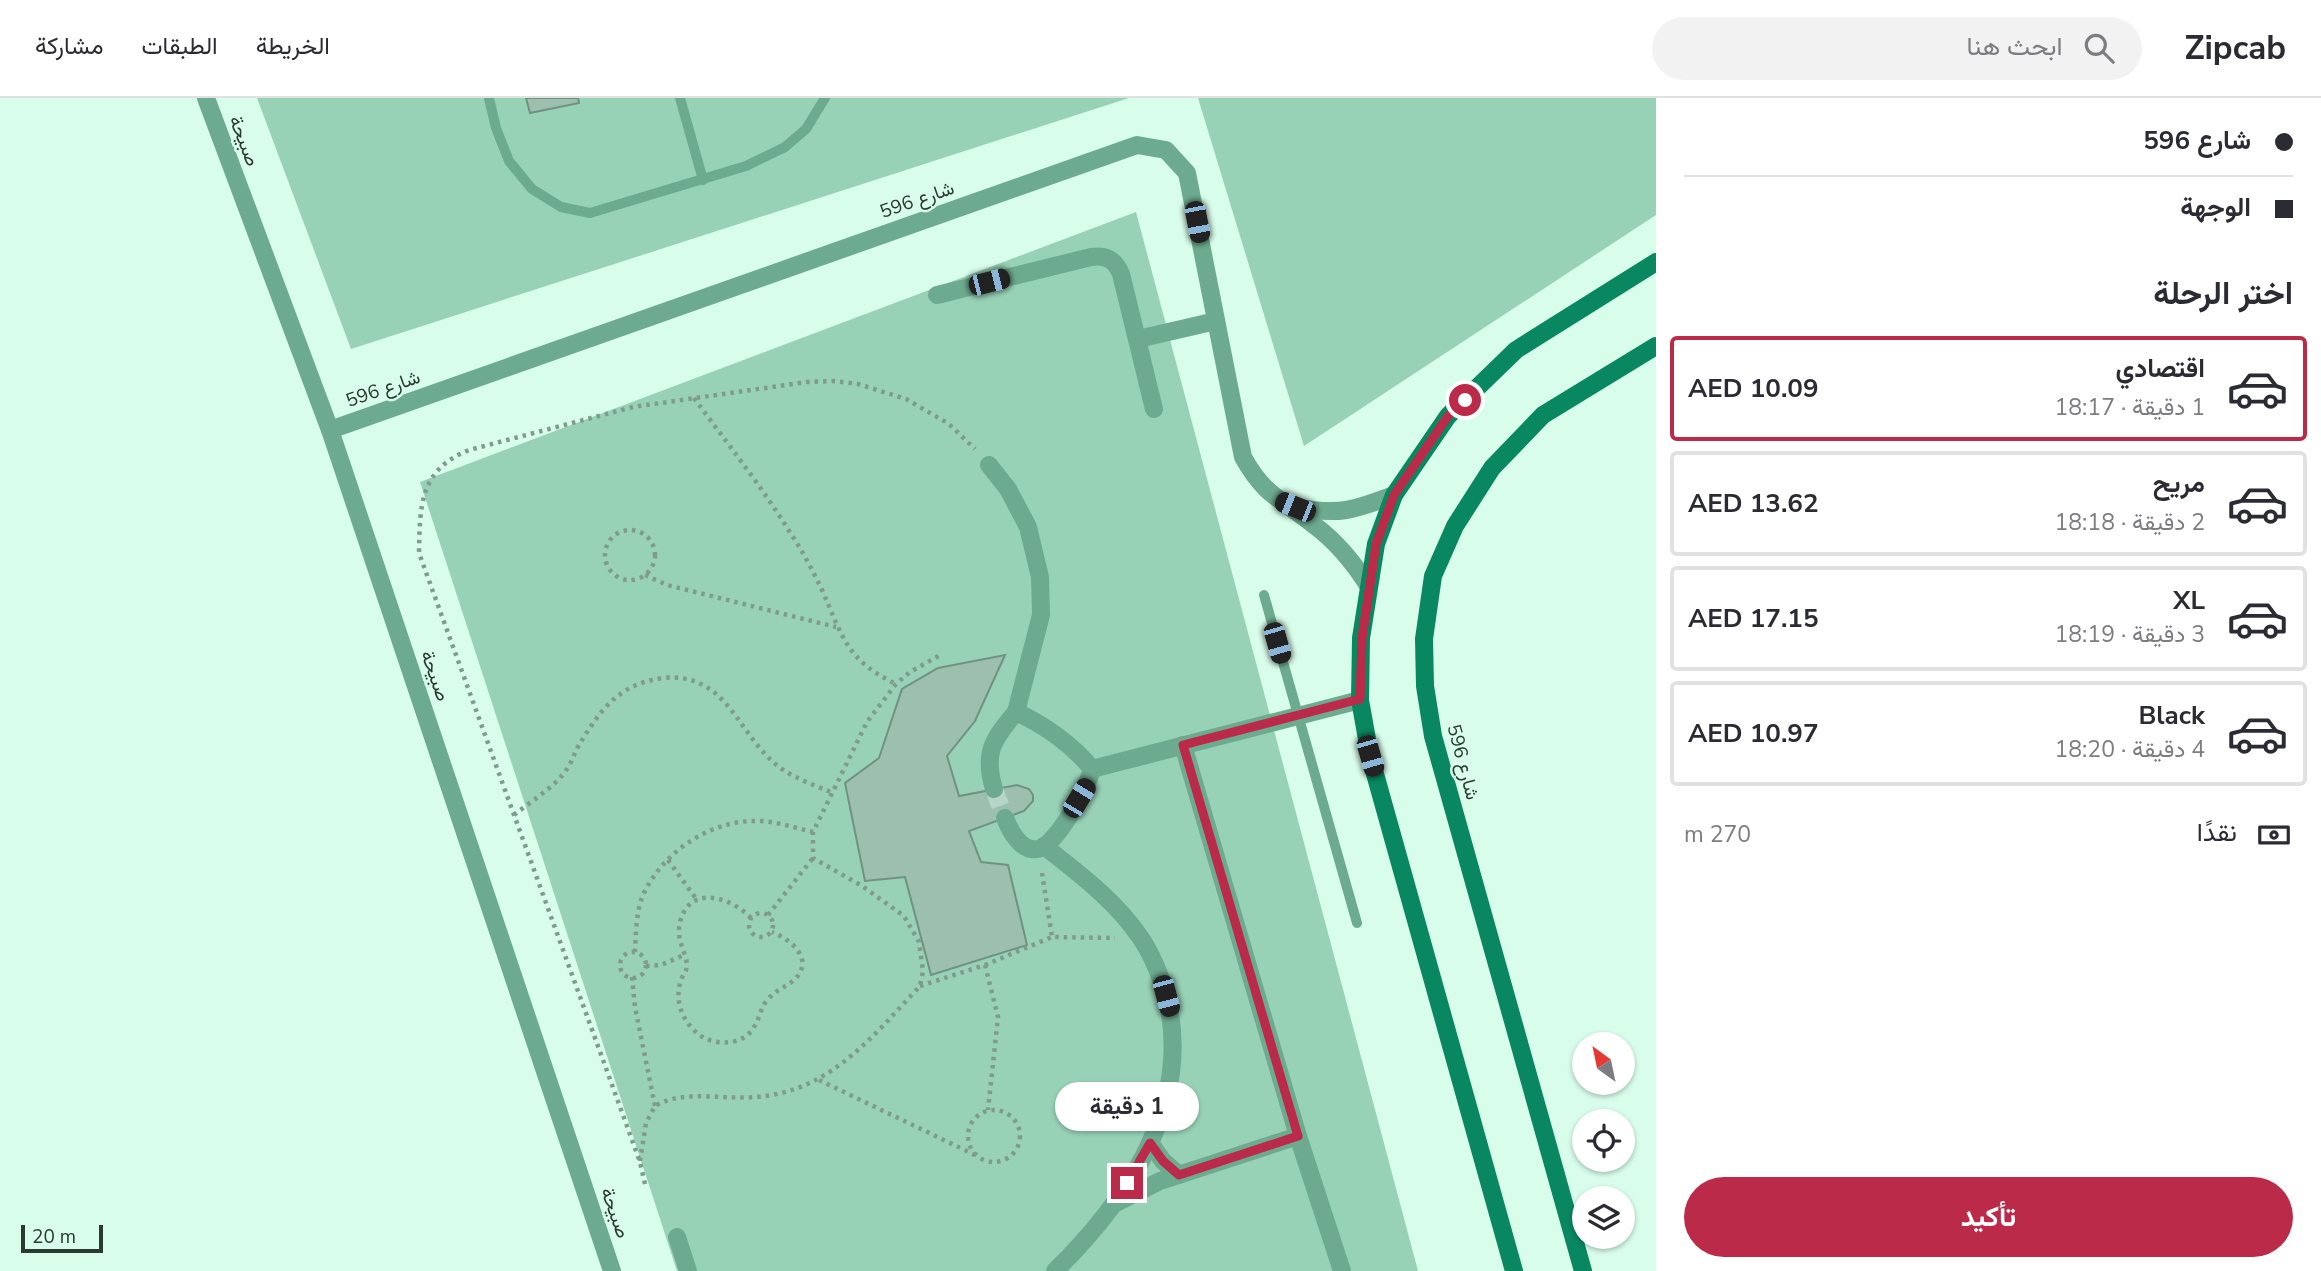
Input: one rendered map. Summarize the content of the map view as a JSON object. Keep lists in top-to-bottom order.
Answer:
{
  "streets": {
    "street": ["صبيحة", "شارع 596"]
  },
  "crossings": [
    ["صبيحة", "شارع 596"]
  ],
  "scale_bar": "20 m",
  "north": "top left",
  "page": {
    "header": "Zipcab",
    "search": "ابحث هنا",
    "nav": ["الخريطة", "الطبقات", "مشاركة"],
    "banner": ["شارع 596", "الوجهة"],
    "heading": "اختر الرحلة",
    "list": [
      {
        "name": "اقتصادي",
        "note": "1 دقيقة · 18:17",
        "value": "AED 10.09"
      },
      {
        "name": "مريح",
        "note": "2 دقيقة · 18:18",
        "value": "AED 13.62"
      },
      {
        "name": "XL",
        "note": "3 دقيقة · 18:19",
        "value": "AED 17.15"
      },
      {
        "name": "Black",
        "note": "4 دقيقة · 18:20",
        "value": "AED 10.97"
      }
    ],
    "pay": ["نقدًا", "270 m"],
    "bubble": "1 دقيقة",
    "buttons": "تأكيد",
    "scale": "20 m"
  }
}
